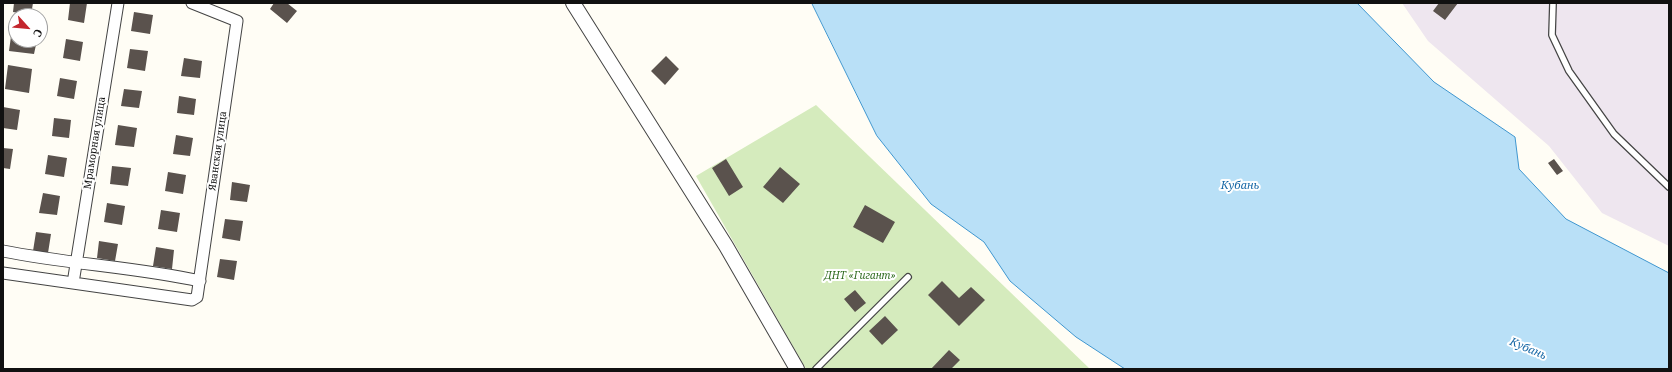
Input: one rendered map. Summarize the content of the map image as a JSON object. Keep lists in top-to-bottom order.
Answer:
{
  "streets": {
    "street": ["Мраморная улица", "Яванская улица"]
  },
  "crossings": [
    ["Мраморная улица", "Яванская улица"]
  ],
  "water": ["Кубань"],
  "parks": ["ДНТ «Гигант»"],
  "north": "bottom right"
}
